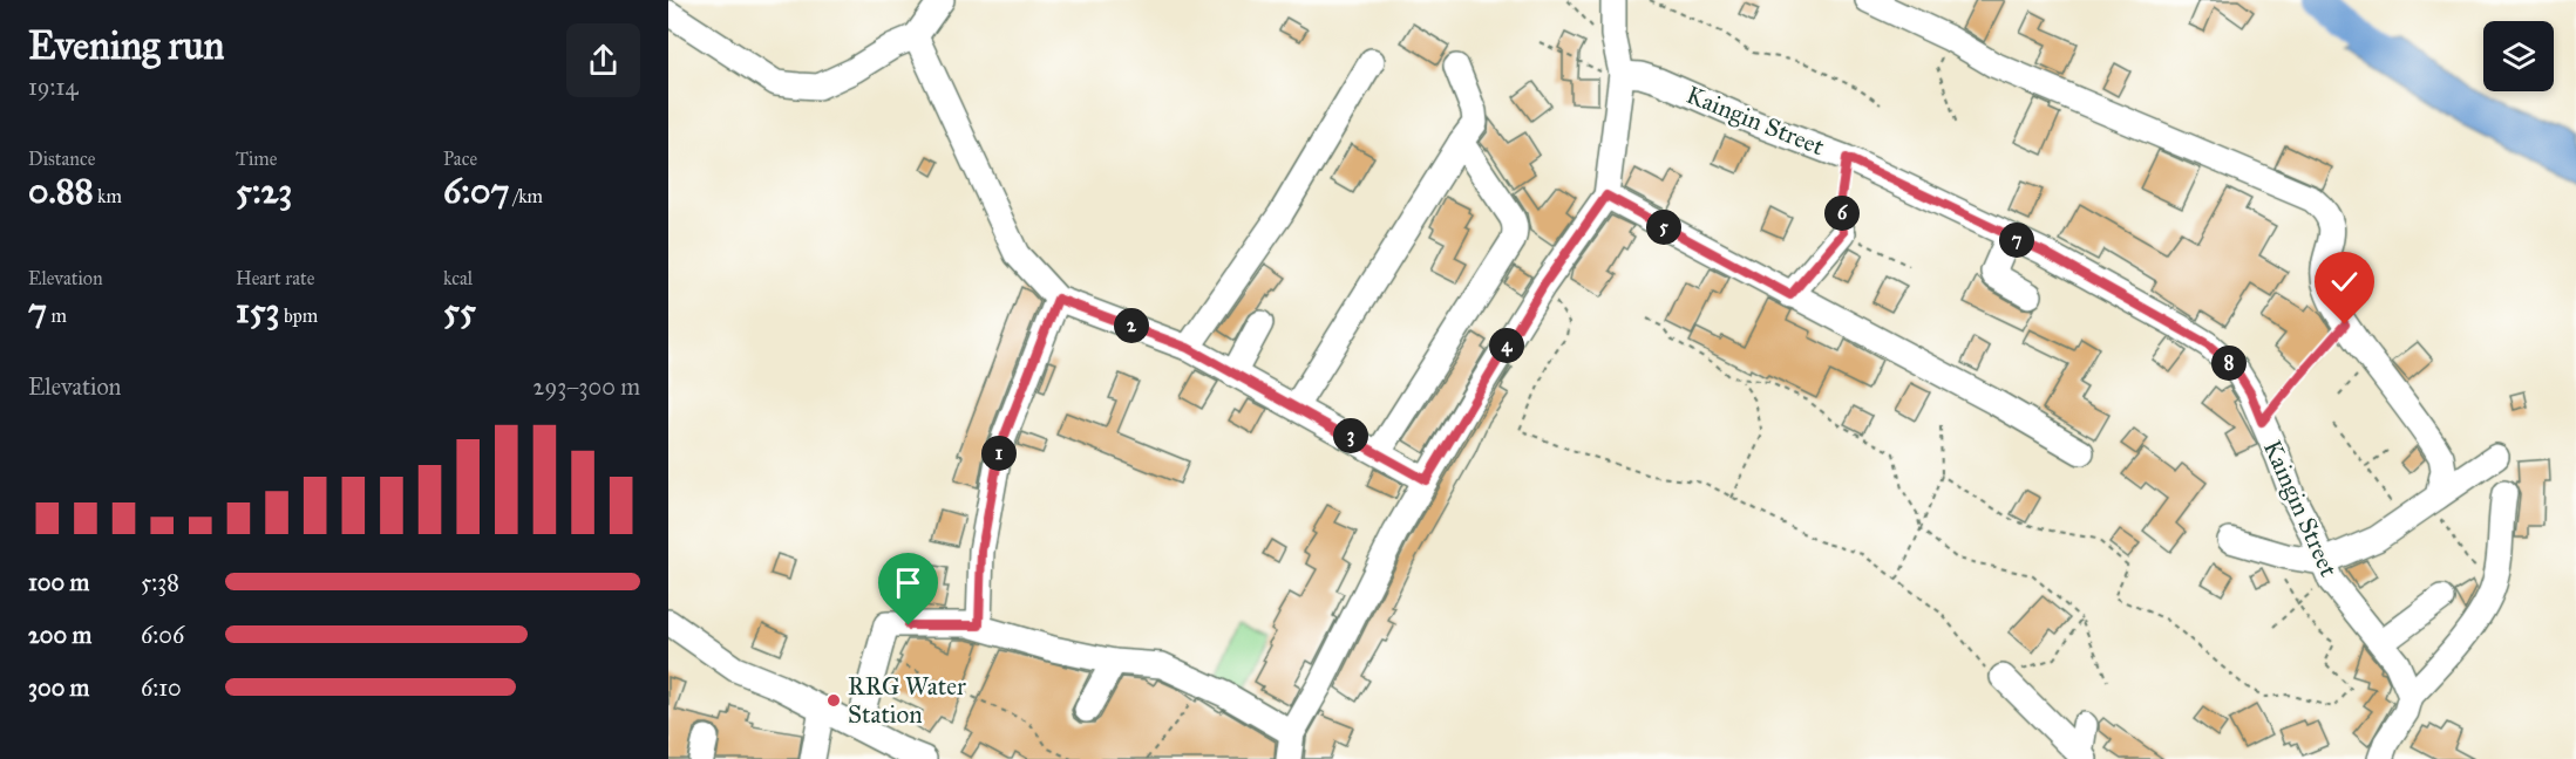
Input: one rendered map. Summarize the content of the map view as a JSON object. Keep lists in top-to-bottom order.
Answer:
{
  "streets": {
    "street": ["Kaingin Street"]
  },
  "places": ["RRG Water Station"],
  "page": {
    "heading": ["Evening run", "19:14"],
    "stats": [
      ["Distance", "0.88 km"],
      ["Time", "5:23"],
      ["Pace", "6:07 /km"],
      ["Elevation", "7 m"],
      ["Heart rate", "153 bpm"],
      ["kcal", "55"]
    ],
    "pins": [
      "6",
      "5",
      "7",
      "2",
      "4",
      "8",
      "3",
      "1"
    ],
    "chart": ["Elevation", "293–300 m"],
    "list": [
      {
        "name": "100 m",
        "note": "5:38"
      },
      {
        "name": "200 m",
        "note": "6:06"
      },
      {
        "name": "300 m",
        "note": "6:10"
      }
    ]
  }
}
